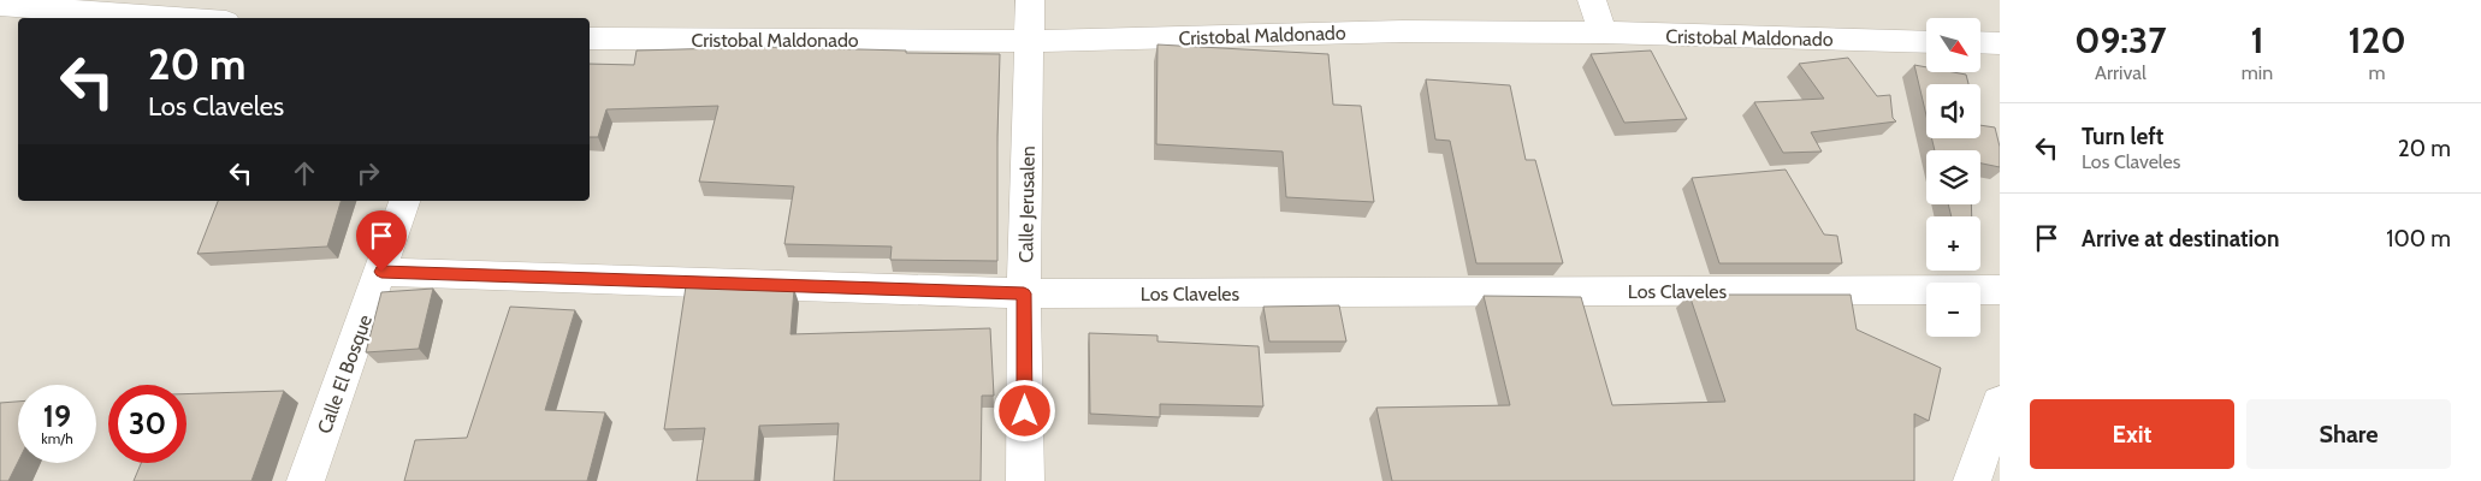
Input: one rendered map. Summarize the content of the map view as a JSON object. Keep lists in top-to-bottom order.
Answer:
{
  "streets": {
    "street": [
      "Cristobal Maldonado",
      "Calle Jerusalen",
      "Los Claveles",
      "Calle El Bosque"
    ]
  },
  "crossings": [
    ["Cristobal Maldonado", "Calle Jerusalen"],
    ["Calle Jerusalen", "Los Claveles"],
    ["Los Claveles", "Calle El Bosque"]
  ],
  "north": "bottom right",
  "page": {
    "eta": [
      "09:37",
      "Arrival",
      "1",
      "min",
      "120",
      "m"
    ],
    "map_buttons": ["+", "−"],
    "turn": ["20 m", "Los Claveles"],
    "list": [
      {
        "name": "Turn left",
        "note": "Los Claveles",
        "value": "20 m"
      },
      {
        "name": "Arrive at destination",
        "value": "100 m"
      }
    ],
    "speed": "19 km/h",
    "limit": "30",
    "buttons": ["Exit", "Share"]
  }
}
